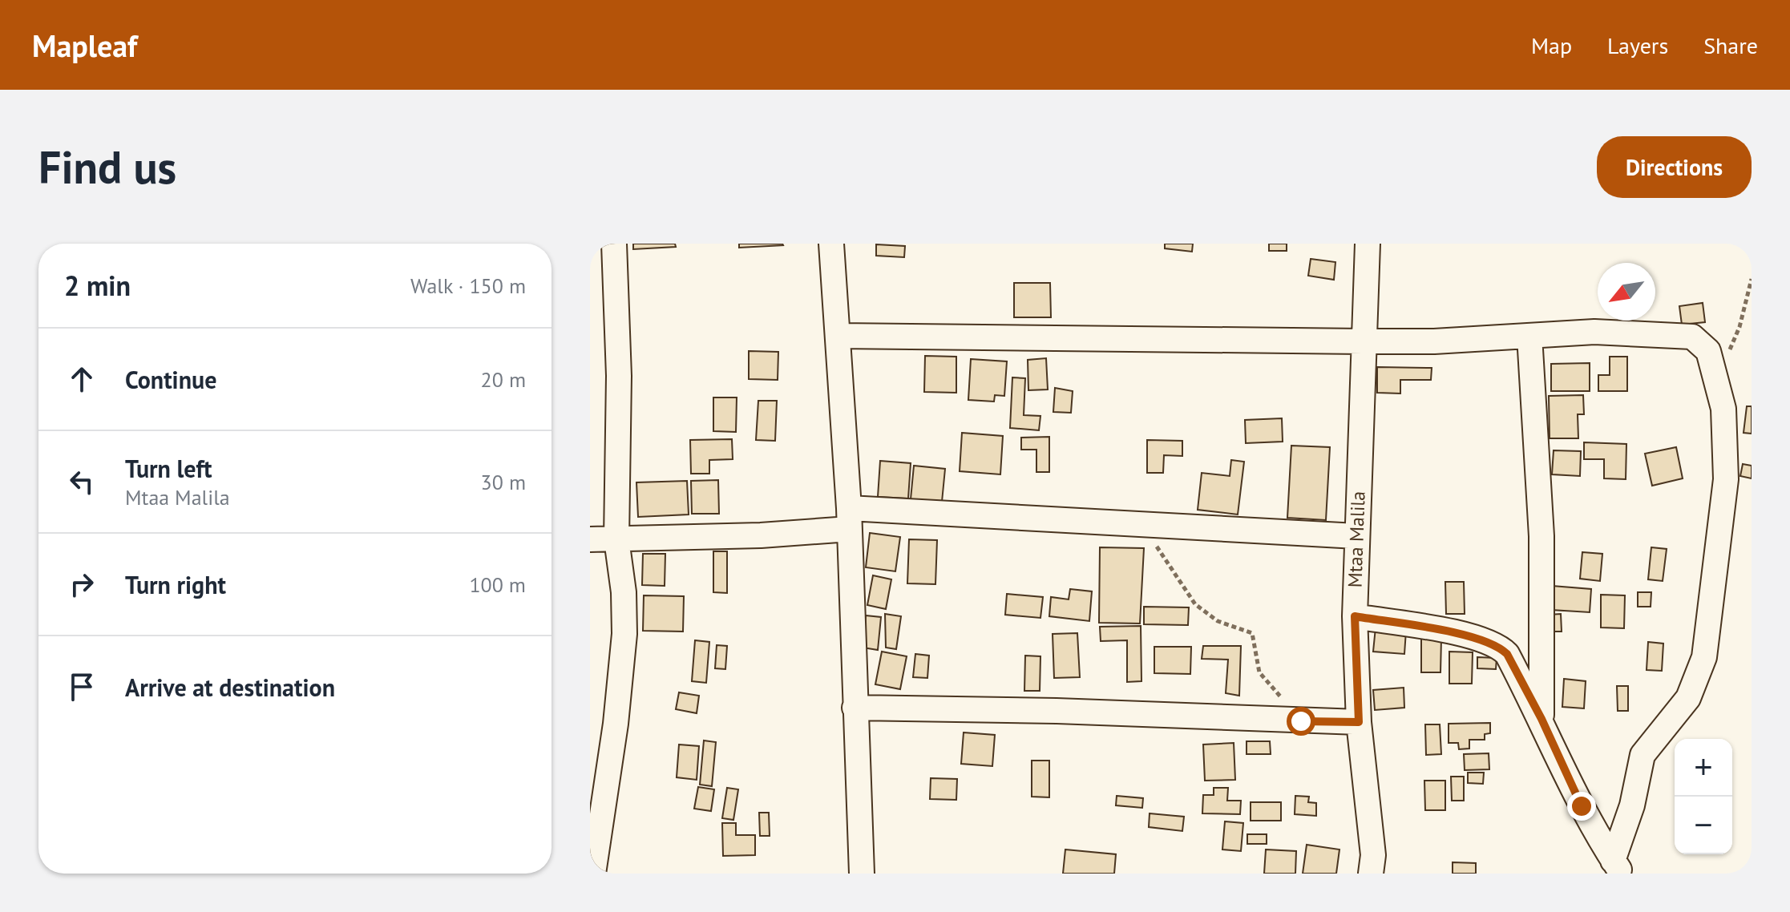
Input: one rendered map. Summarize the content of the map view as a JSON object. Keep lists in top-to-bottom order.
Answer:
{
  "streets": {
    "street": ["Mtaa Malila"]
  },
  "north": "bottom left",
  "page": {
    "header": "Mapleaf",
    "nav": ["Map", "Layers", "Share"],
    "buttons": "Directions",
    "title": "Find us",
    "heading": ["2 min", "Walk · 150 m"],
    "list": [
      ["Continue", "20 m"],
      ["Turn left", "Mtaa Malila", "30 m"],
      ["Turn right", "100 m"],
      "Arrive at destination"
    ],
    "map_buttons": ["+", "−"]
  }
}
